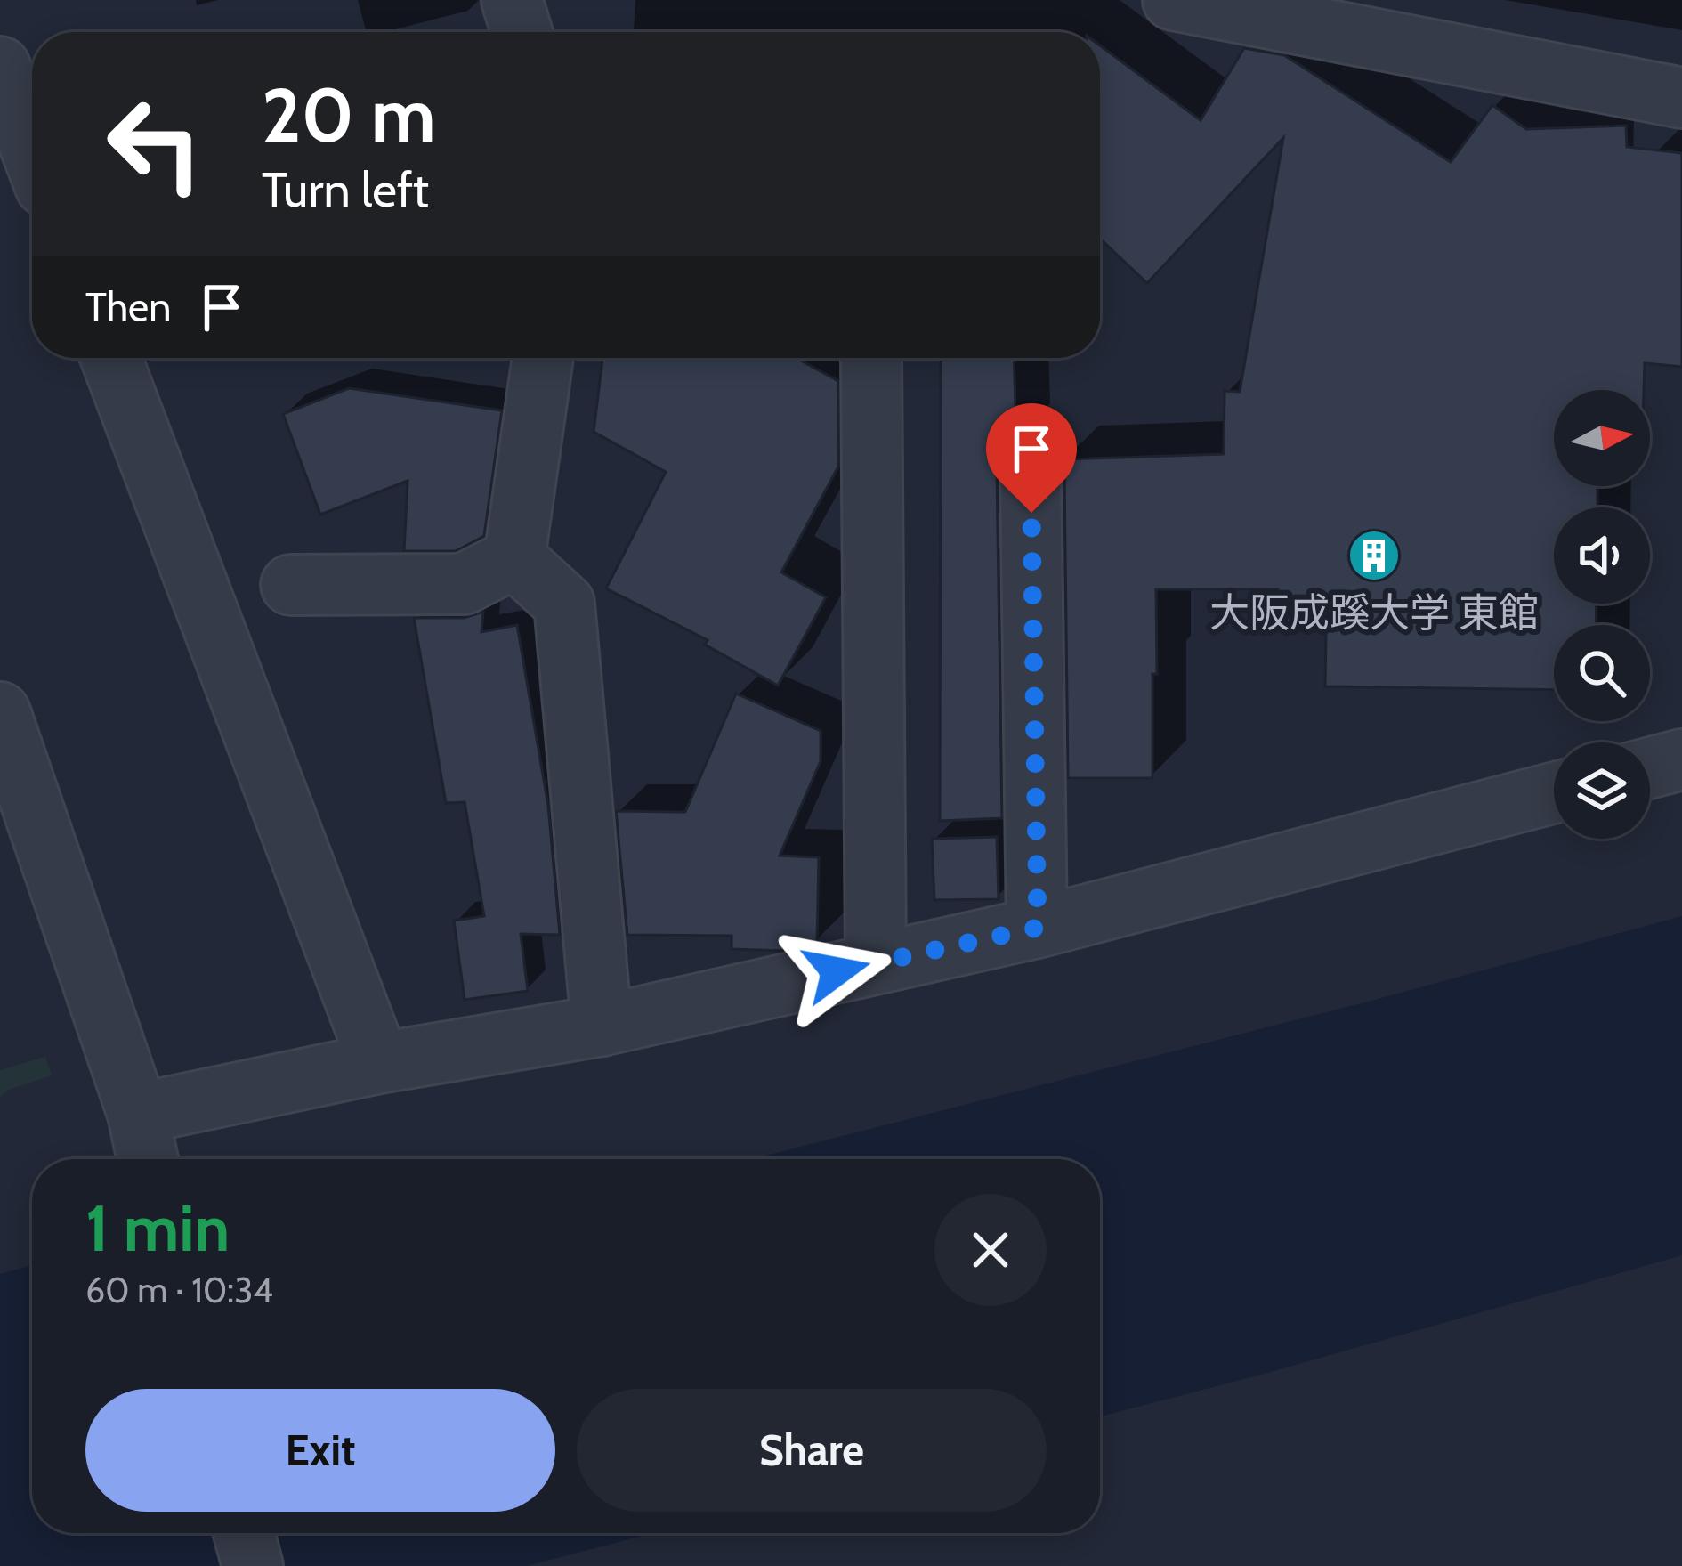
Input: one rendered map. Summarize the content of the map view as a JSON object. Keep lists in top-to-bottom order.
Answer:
{
  "places": {
    "building": ["大阪成蹊大学 東館"]
  },
  "north": "right",
  "page": {
    "turn": ["20 m", "Turn left"],
    "then": "Then",
    "heading": ["1 min", "60 m · 10:34"],
    "buttons": ["Exit", "Share"]
  }
}
